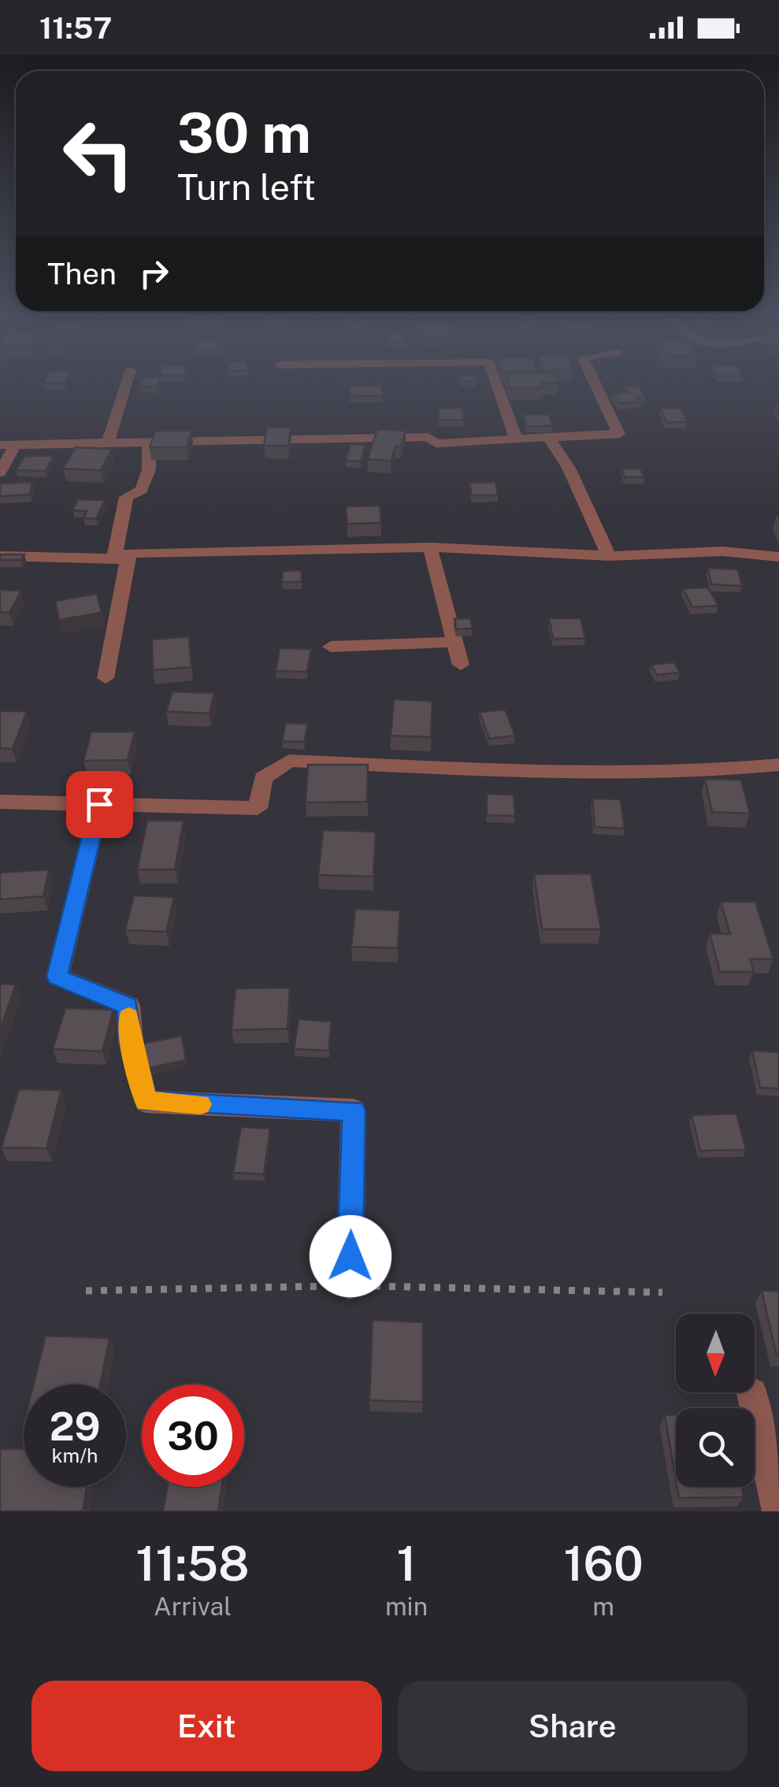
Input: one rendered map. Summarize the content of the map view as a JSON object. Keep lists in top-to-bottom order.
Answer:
{
  "north": "bottom",
  "page": {
    "status": "11:57",
    "turn": ["30 m", "Turn left"],
    "then": "Then",
    "speed": "29 km/h",
    "limit": "30",
    "eta": [
      "11:58",
      "Arrival",
      "1",
      "min",
      "160",
      "m"
    ],
    "buttons": ["Exit", "Share"]
  }
}
